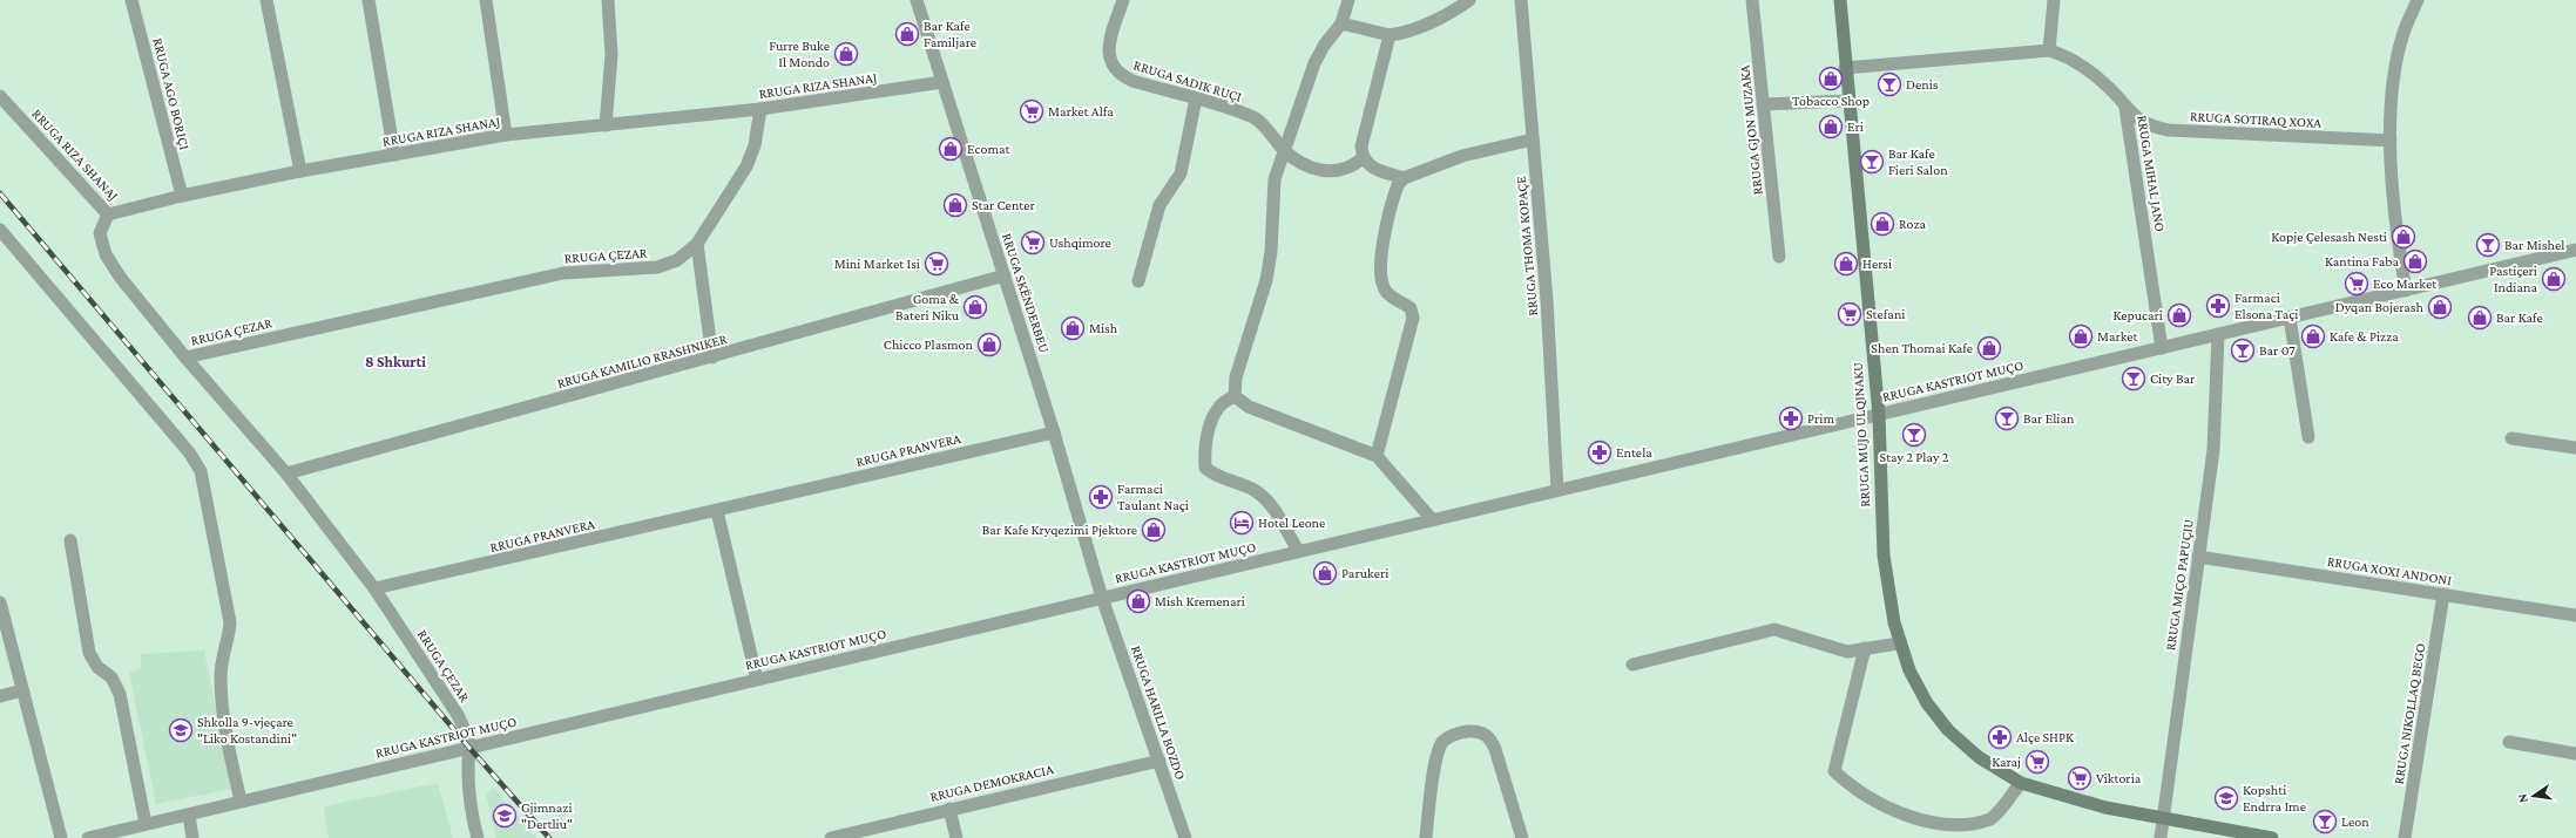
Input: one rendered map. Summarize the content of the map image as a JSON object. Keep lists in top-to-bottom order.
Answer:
{
  "streets": {
    "main road": ["RRUGA MUJO ULQINAKU"],
    "street": [
      "RRUGA SADIK RUÇI",
      "RRUGA RIZA SHANAJ",
      "RRUGA AGO BORIÇI",
      "RRUGA SOTIRAQ XOXA",
      "RRUGA GJON MUZAKA",
      "RRUGA MIHAL JANO",
      "RRUGA THOMA KOPAÇE",
      "RRUGA ÇEZAR",
      "RRUGA SKËNDERBEU",
      "RRUGA KAMILIO RRASHNIKER",
      "RRUGA KASTRIOT MUÇO",
      "RRUGA PRANVERA",
      "RRUGA XOXI ANDONI",
      "RRUGA MIÇO PAPUÇIU",
      "RRUGA HARILLA BOZDO",
      "RRUGA NIKOLLAQ BEGO",
      "RRUGA DEMOKRACIA"
    ]
  },
  "crossings": [
    ["RRUGA RIZA SHANAJ", "RRUGA AGO BORIÇI"],
    ["RRUGA RIZA SHANAJ", "RRUGA ÇEZAR"],
    ["RRUGA RIZA SHANAJ", "RRUGA SKËNDERBEU"],
    ["RRUGA SOTIRAQ XOXA", "RRUGA MIHAL JANO"],
    ["RRUGA MIHAL JANO", "RRUGA KASTRIOT MUÇO"],
    ["RRUGA MIHAL JANO", "RRUGA MUJO ULQINAKU"],
    ["RRUGA THOMA KOPAÇE", "RRUGA KASTRIOT MUÇO"],
    ["RRUGA ÇEZAR", "RRUGA KAMILIO RRASHNIKER"],
    ["RRUGA ÇEZAR", "RRUGA KASTRIOT MUÇO"],
    ["RRUGA ÇEZAR", "RRUGA PRANVERA"],
    ["RRUGA SKËNDERBEU", "RRUGA KAMILIO RRASHNIKER"],
    ["RRUGA SKËNDERBEU", "RRUGA KASTRIOT MUÇO"],
    ["RRUGA SKËNDERBEU", "RRUGA PRANVERA"],
    ["RRUGA SKËNDERBEU", "RRUGA HARILLA BOZDO"],
    ["RRUGA KASTRIOT MUÇO", "RRUGA MUJO ULQINAKU"],
    ["RRUGA KASTRIOT MUÇO", "RRUGA MIÇO PAPUÇIU"],
    ["RRUGA KASTRIOT MUÇO", "RRUGA HARILLA BOZDO"],
    ["RRUGA MUJO ULQINAKU", "RRUGA MIÇO PAPUÇIU"],
    ["RRUGA XOXI ANDONI", "RRUGA MIÇO PAPUÇIU"],
    ["RRUGA XOXI ANDONI", "RRUGA NIKOLLAQ BEGO"],
    ["RRUGA HARILLA BOZDO", "RRUGA DEMOKRACIA"]
  ],
  "districts": ["8 Shkurti"],
  "places": {
    "shop": [
      "Bar Kafe Familjare",
      "Furre Buke Il Mondo",
      "Tobacco Shop",
      "Eri",
      "Ecomat",
      "Star Center",
      "Roza",
      "Kopje Çelesash Nesti",
      "Kantina Faba",
      "Hersi",
      "Pastiçeri Indiana",
      "Goma & Bateri Niku",
      "Dyqan Bojerash",
      "Kepucari",
      "Bar Kafe",
      "Mish",
      "Market",
      "Kafe & Pizza",
      "Chicco Plasmon",
      "Shen Thomai Kafe",
      "Bar Kafe Kryqezimi Pjektore",
      "Parukeri",
      "Mish Kremenari"
    ],
    "bar": [
      "Denis",
      "Bar Kafe Fieri Salon",
      "Bar Mishel",
      "Bar 07",
      "City Bar",
      "Bar Elian",
      "Stay 2 Play 2",
      "Leon"
    ],
    "supermarket": [
      "Market Alfa",
      "Ushqimore",
      "Mini Market Isi",
      "Eco Market",
      "Stefani",
      "Karaj",
      "Viktoria"
    ],
    "pharmacy": [
      "Farmaci Elsona Taçi",
      "Prim",
      "Entela",
      "Farmaci Taulant Naçi",
      "Alçe SHPK"
    ],
    "hotel": ["Hotel Leone"],
    "school or university": ["Shkolla 9-vjeçare \"Liko Kostandini\"", "Kopshti Endrra Ime", "Gjimnazi \"Dertliu\""]
  },
  "north": "left"
}
